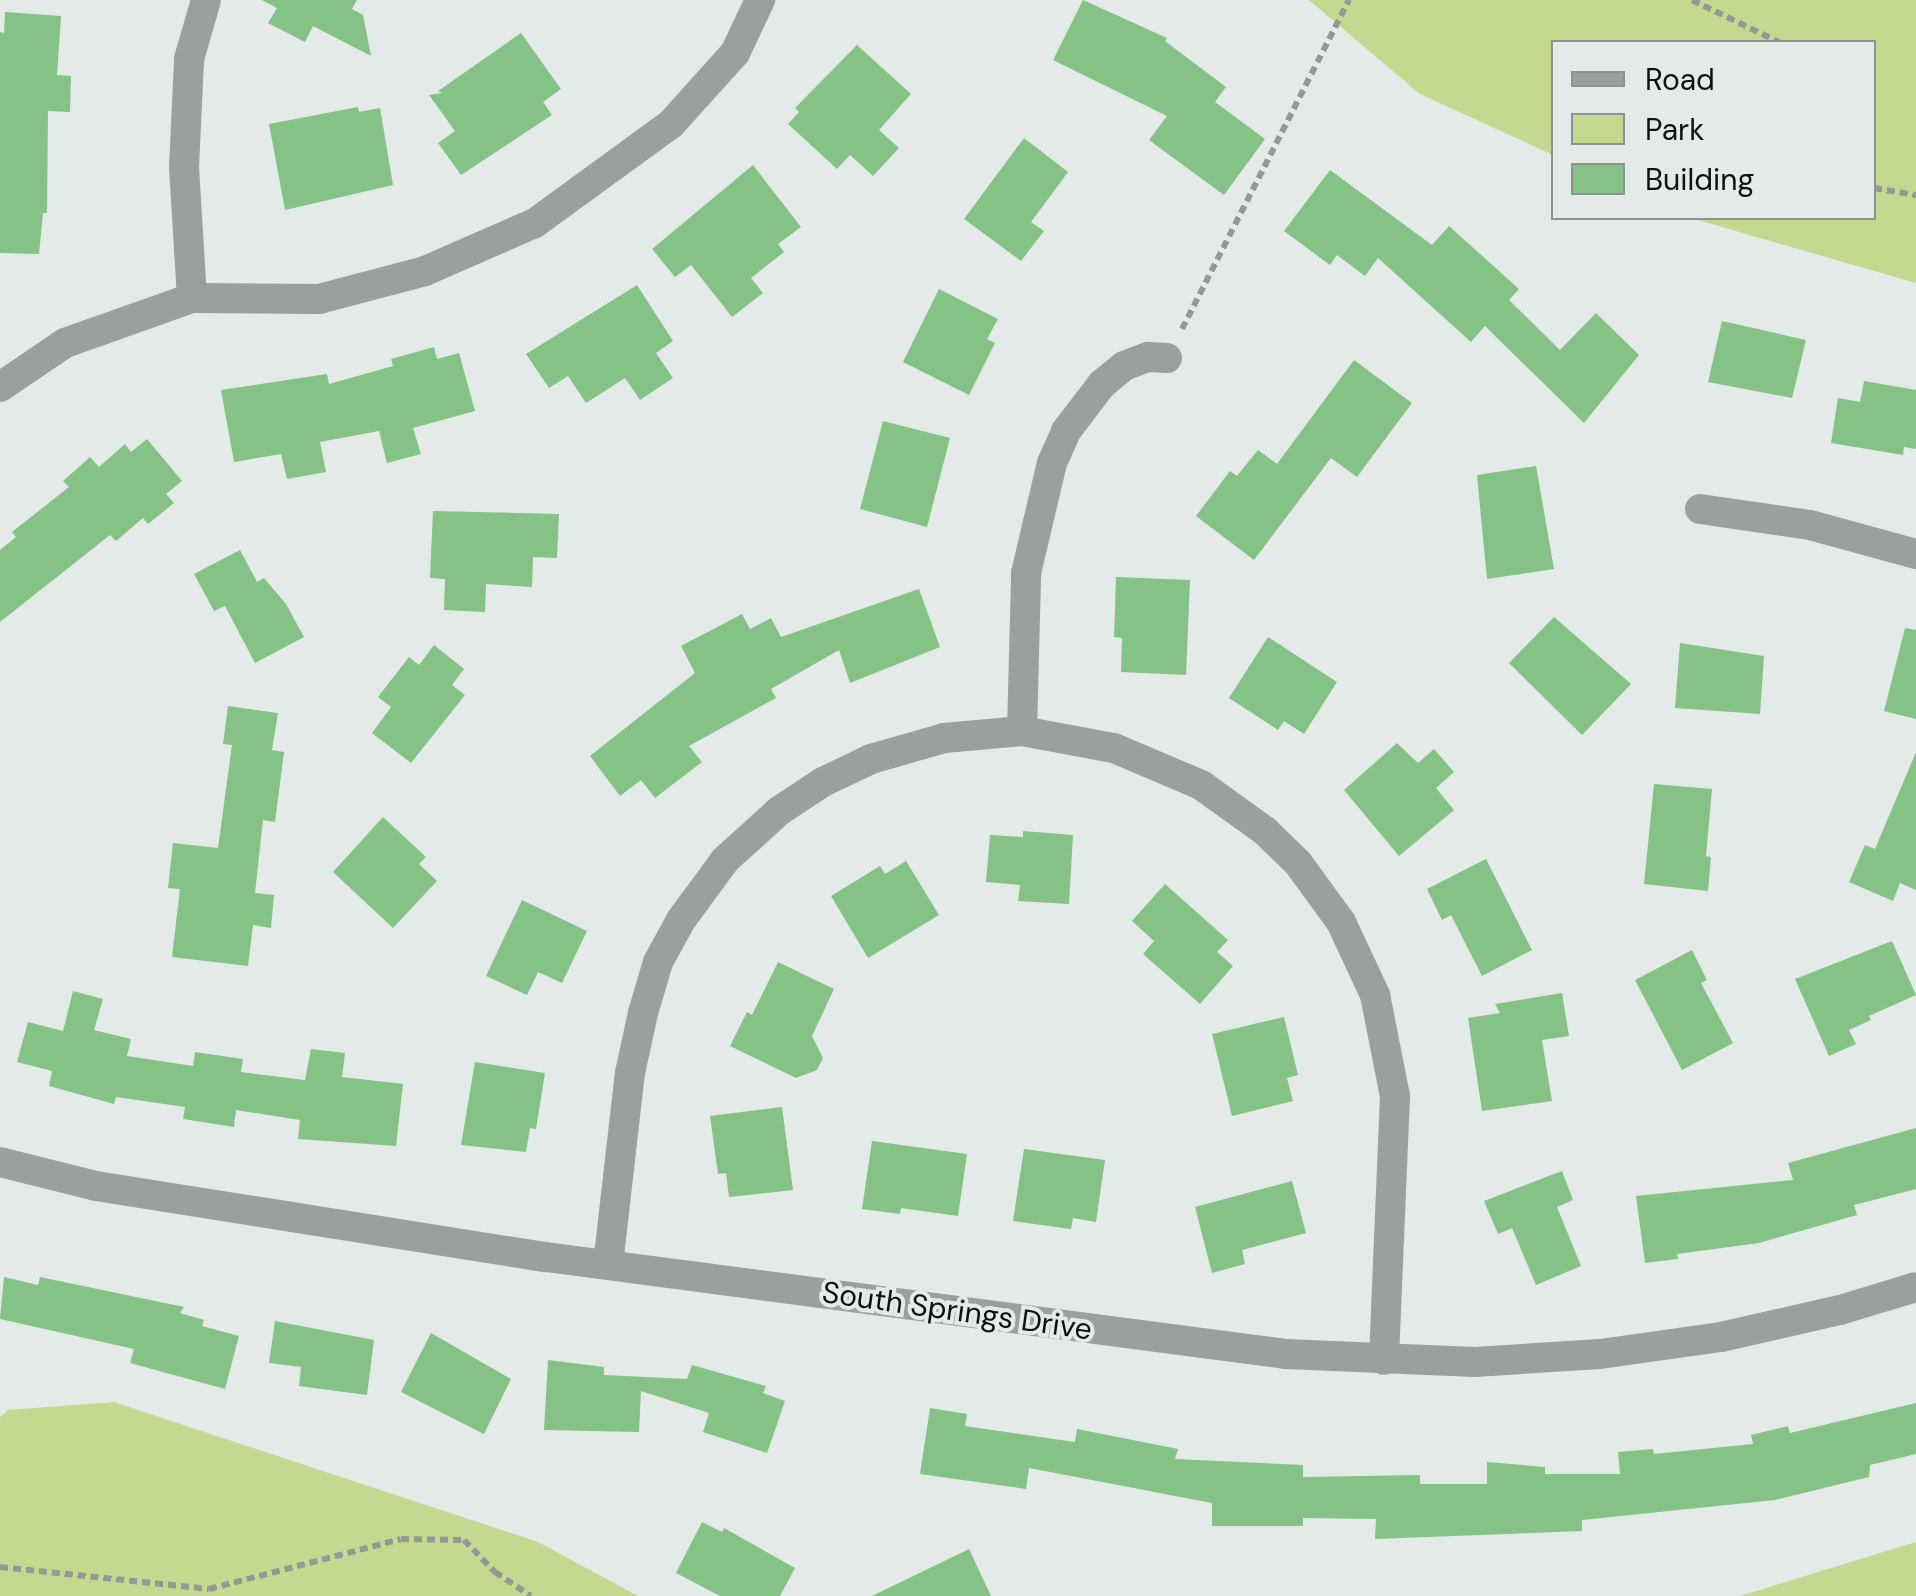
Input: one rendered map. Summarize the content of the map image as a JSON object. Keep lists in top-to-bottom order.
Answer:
{
  "streets": {
    "street": ["South Springs Drive"]
  },
  "legend": ["Road", "Park", "Building"]
}
